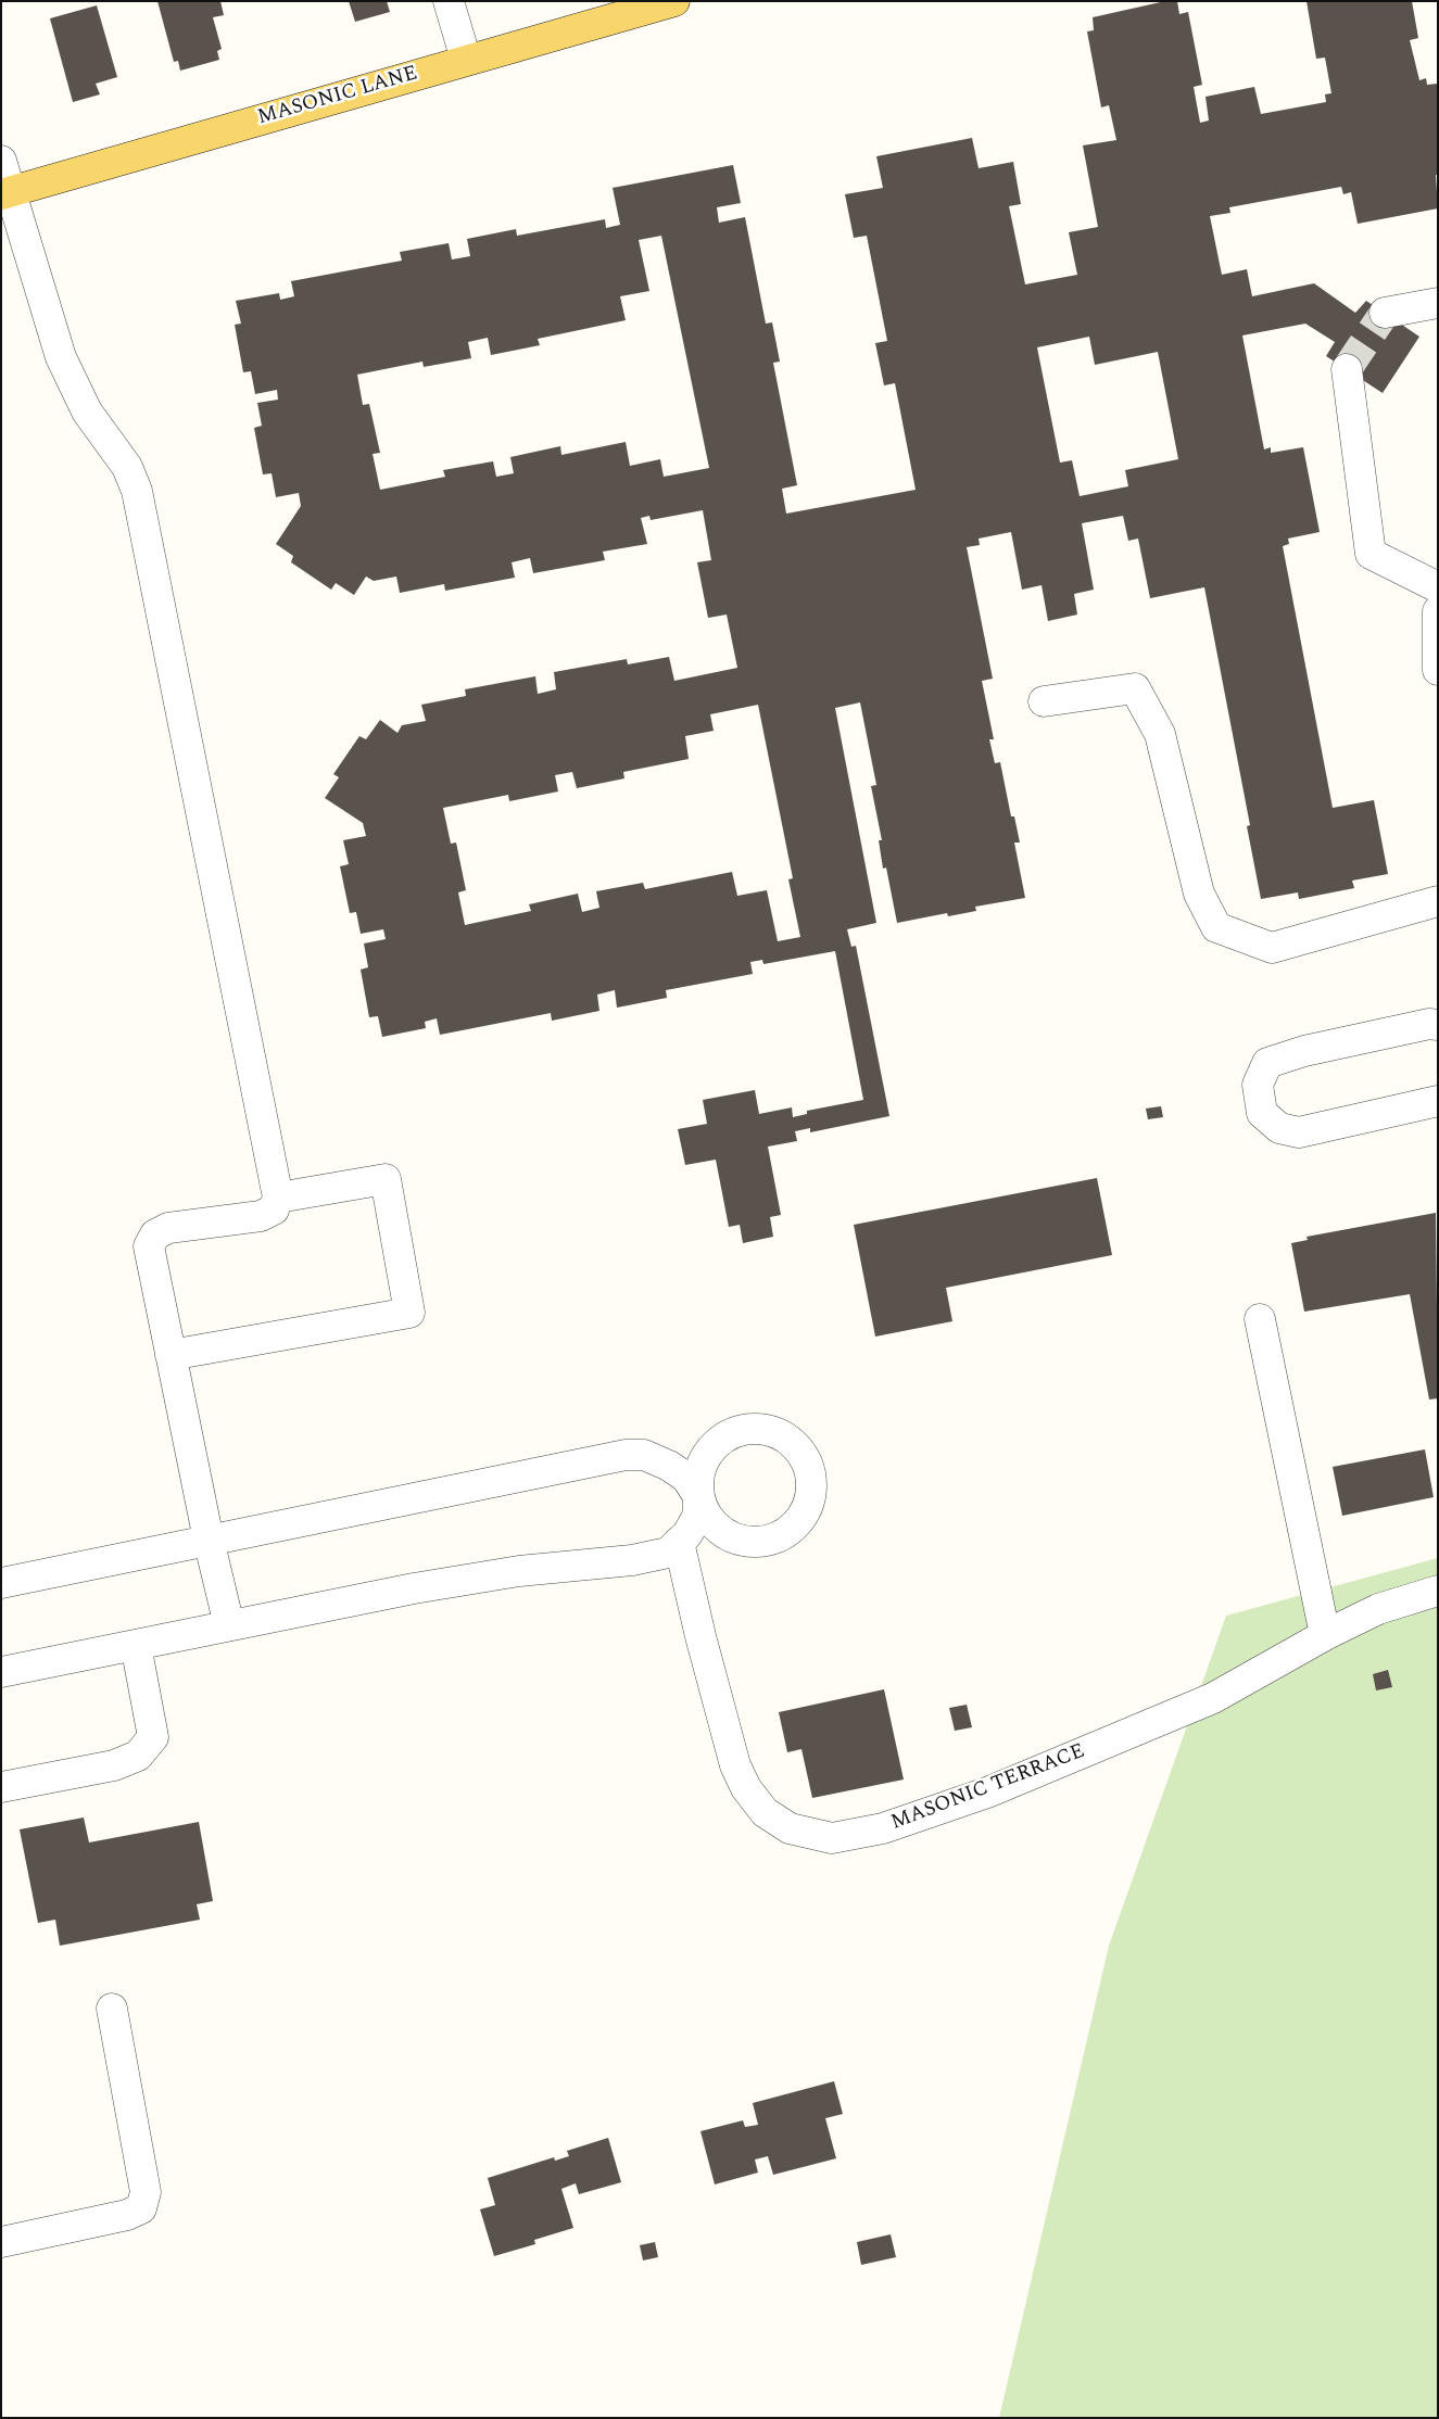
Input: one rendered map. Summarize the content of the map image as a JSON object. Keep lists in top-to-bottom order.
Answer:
{
  "streets": {
    "main road": ["MASONIC LANE"],
    "street": ["MASONIC TERRACE"]
  }
}
